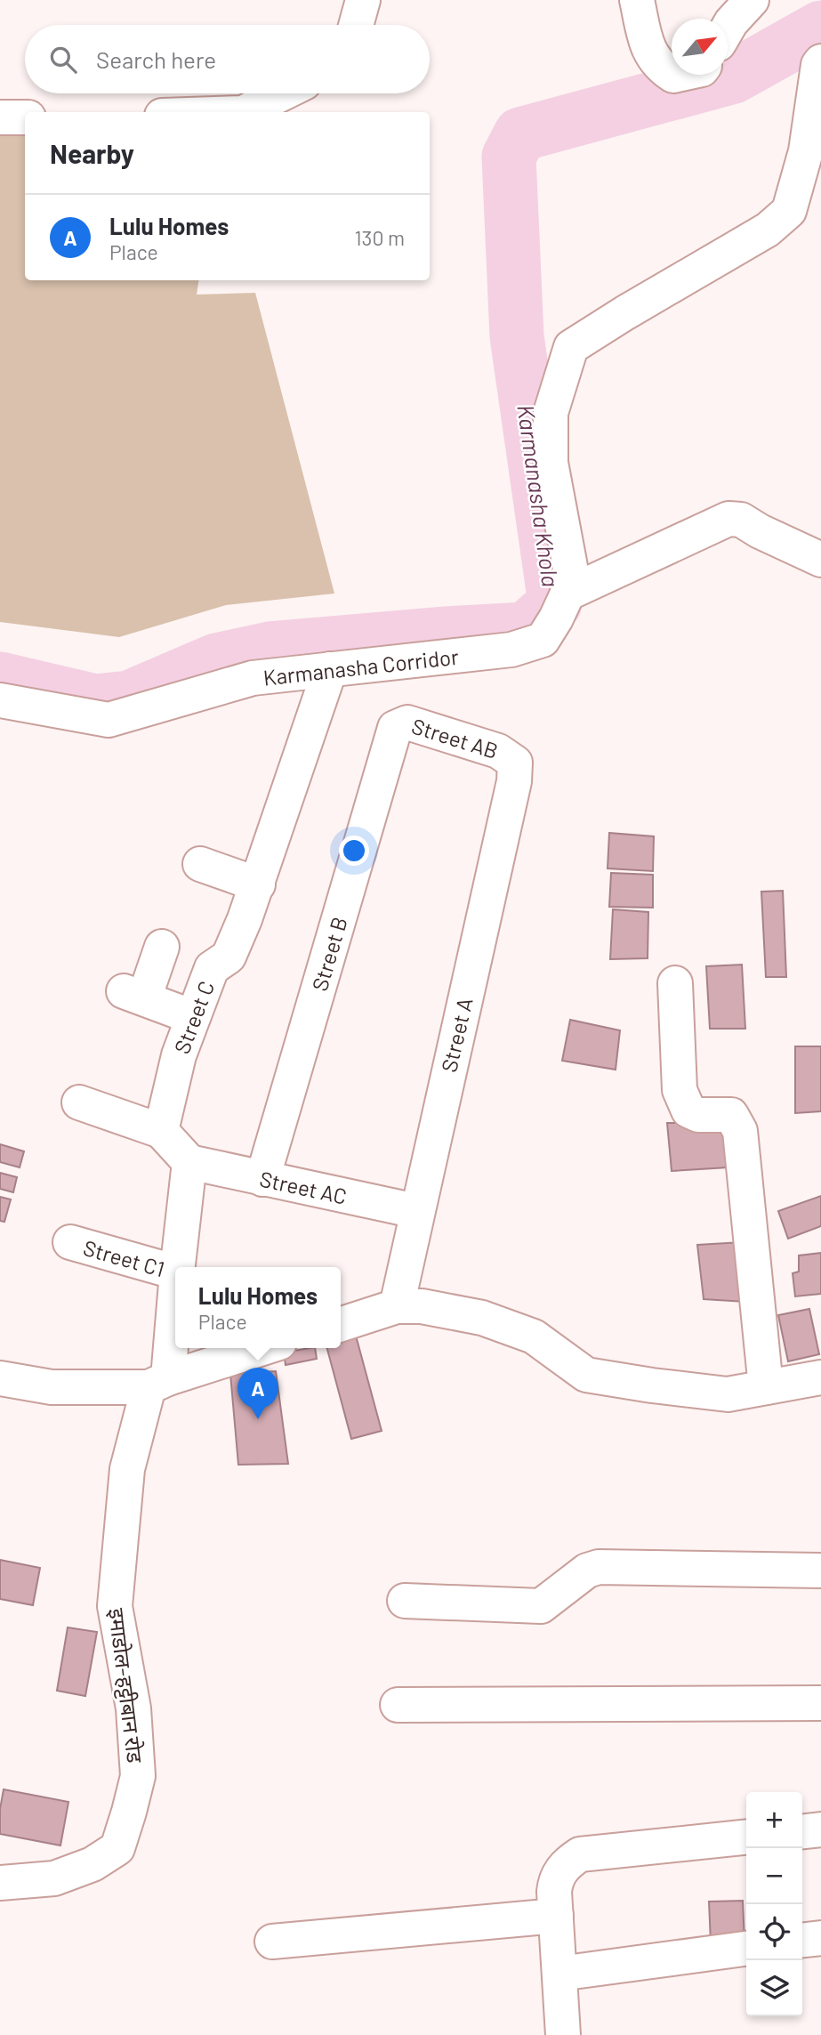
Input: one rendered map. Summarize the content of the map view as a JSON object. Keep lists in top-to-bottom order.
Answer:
{
  "streets": {
    "street": [
      "Karmanasha Corridor",
      "Street AB",
      "Street B",
      "Street C",
      "Street A",
      "Street AC",
      "Street C1",
      "इमाडोल-हट्टीबान रोड"
    ]
  },
  "crossings": [
    ["Karmanasha Corridor", "Street C"],
    ["Street AB", "Street B"],
    ["Street AB", "Street A"],
    ["Street B", "Street AC"],
    ["Street A", "Street AC"]
  ],
  "water": ["Karmanasha Khola"],
  "north": "top right",
  "page": {
    "search": "Search here",
    "heading": "Nearby",
    "list": [
      {
        "mark": "A",
        "name": "Lulu Homes",
        "note": "Place",
        "value": "130 m"
      }
    ],
    "popup": ["Lulu Homes", "Place"],
    "pins": "A",
    "map_buttons": ["+", "−"]
  }
}
